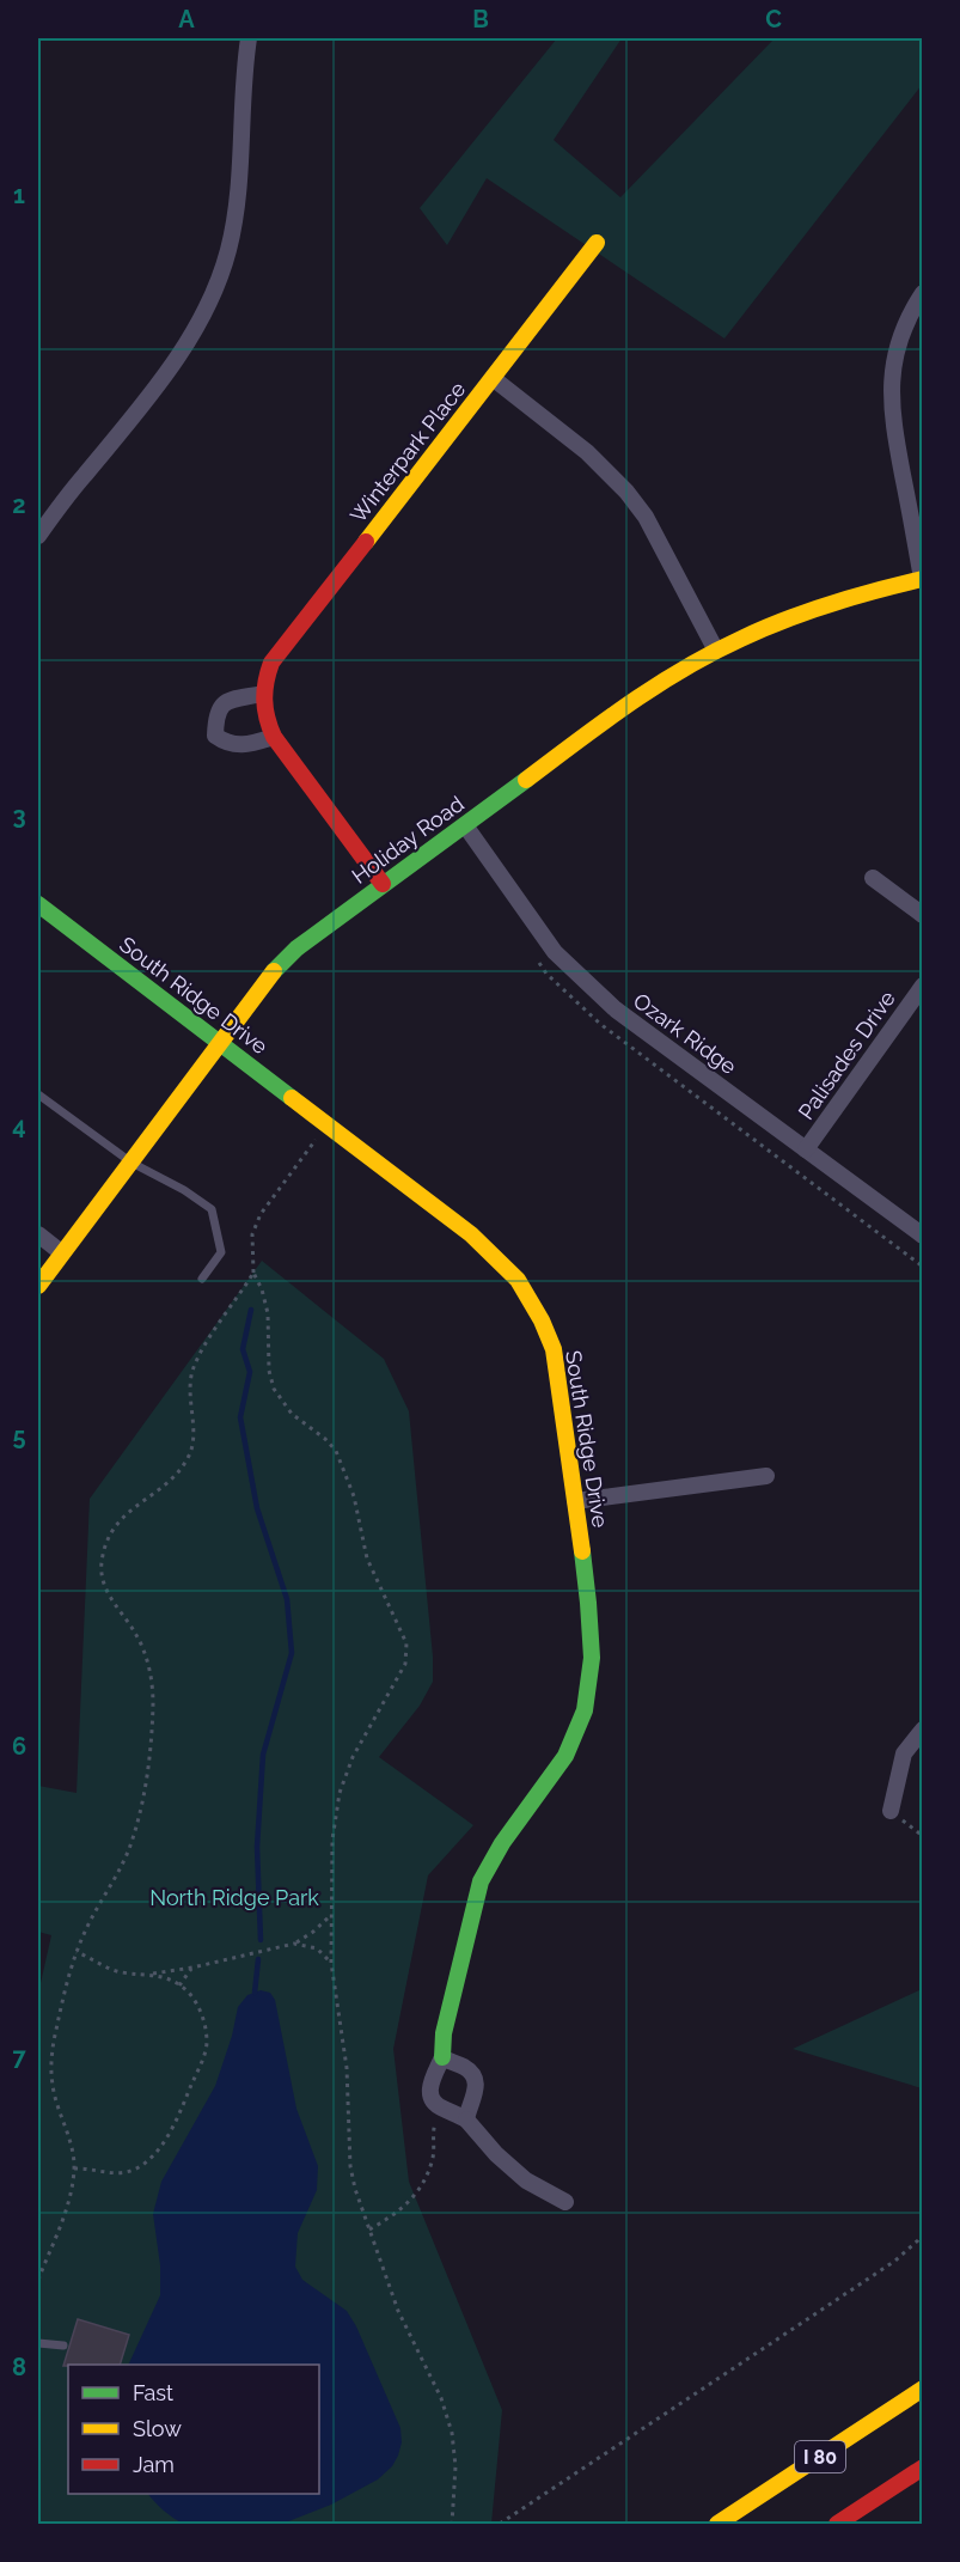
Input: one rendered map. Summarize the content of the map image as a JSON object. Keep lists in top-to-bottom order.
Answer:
{
  "streets": {
    "main road": [
      "Winterpark Place",
      "Holiday Road",
      "South Ridge Drive",
      "I 80"
    ],
    "street": ["Ozark Ridge", "Palisades Drive"]
  },
  "crossings": [
    ["Winterpark Place", "Holiday Road"],
    ["Holiday Road", "South Ridge Drive"],
    ["Holiday Road", "Ozark Ridge"],
    ["Ozark Ridge", "Palisades Drive"]
  ],
  "parks": ["North Ridge Park"],
  "legend": ["Fast", "Slow", "Jam"],
  "grid": {
    "columns": ["A", "B", "C"],
    "rows": [
      "1",
      "2",
      "3",
      "4",
      "5",
      "6",
      "7",
      "8"
    ]
  }
}
